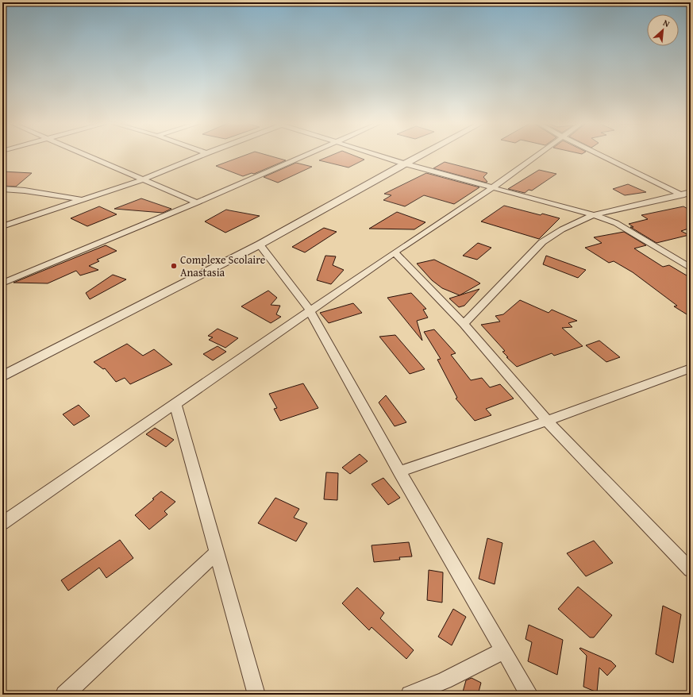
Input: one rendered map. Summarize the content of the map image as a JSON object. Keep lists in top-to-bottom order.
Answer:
{
  "places": ["Complexe Scolaire Anastasia"],
  "north": "top right"
}
